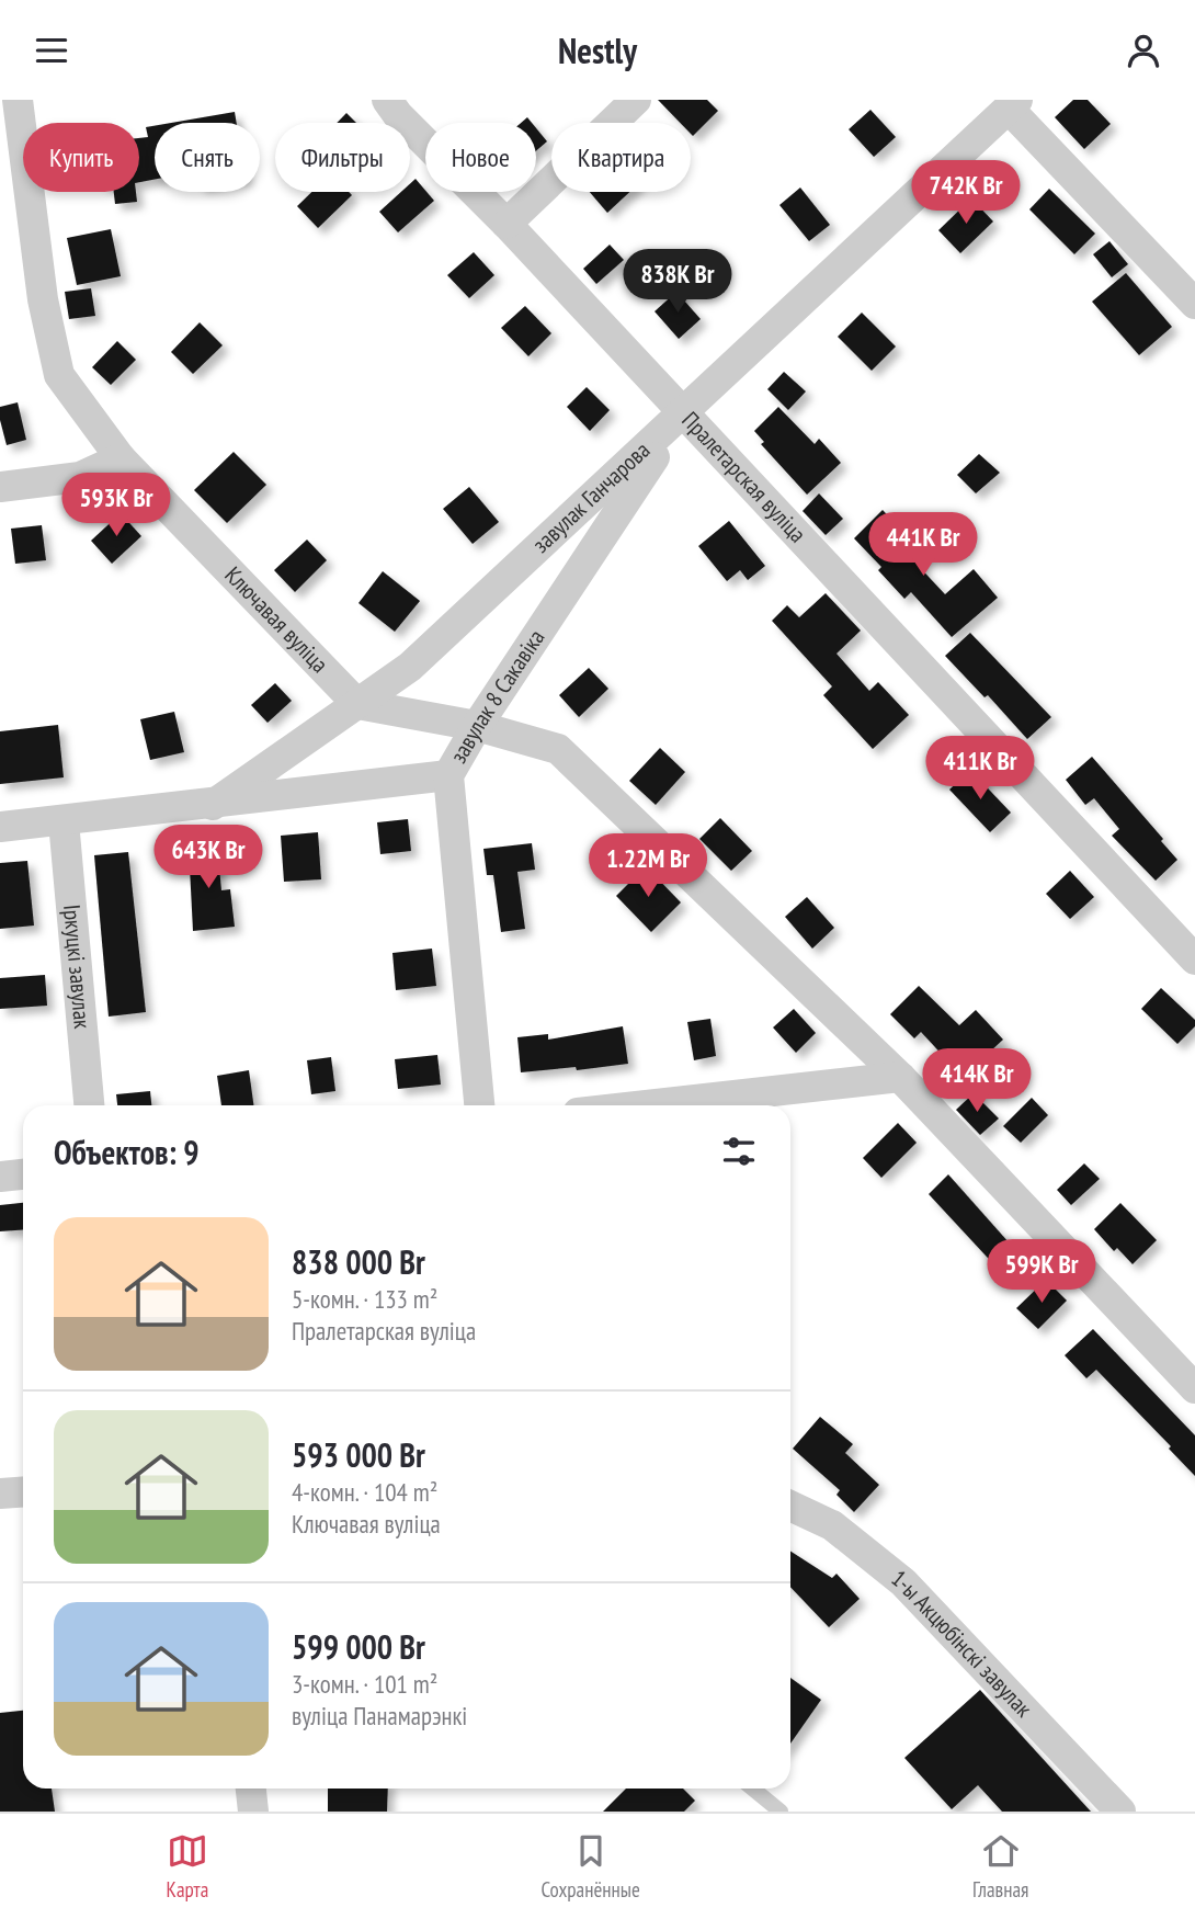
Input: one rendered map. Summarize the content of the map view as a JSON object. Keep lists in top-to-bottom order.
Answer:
{
  "streets": {
    "street": [
      "Пралетарская вуліца",
      "завулак Ганчарова",
      "Ключавая вуліца",
      "завулак 8 Сакавіка",
      "Іркуцкі завулак",
      "1-ы Акцюбінскі завулак"
    ]
  },
  "crossings": [
    ["Пралетарская вуліца", "завулак Ганчарова"],
    ["Пралетарская вуліца", "завулак 8 Сакавіка"],
    ["завулак Ганчарова", "Ключавая вуліца"],
    ["завулак Ганчарова", "завулак 8 Сакавіка"]
  ],
  "page": {
    "header": "Nestly",
    "chip": [
      "Купить",
      "Снять",
      "Фильтры",
      "Новое",
      "Квартира"
    ],
    "price": [
      "742K Br",
      "838K Br",
      "593K Br",
      "441K Br",
      "411K Br",
      "643K Br",
      "1.22M Br",
      "414K Br",
      "599K Br"
    ],
    "heading": "Объектов: 9",
    "list": [
      {
        "name": "838 000 Br",
        "note": "5-комн. · 133 m² · Пралетарская вуліца"
      },
      {
        "name": "593 000 Br",
        "note": "4-комн. · 104 m² · Ключавая вуліца"
      },
      {
        "name": "599 000 Br",
        "note": "3-комн. · 101 m² · вуліца Панамарэнкі"
      }
    ],
    "tabs": ["Карта", "Сохранённые", "Главная"]
  }
}
